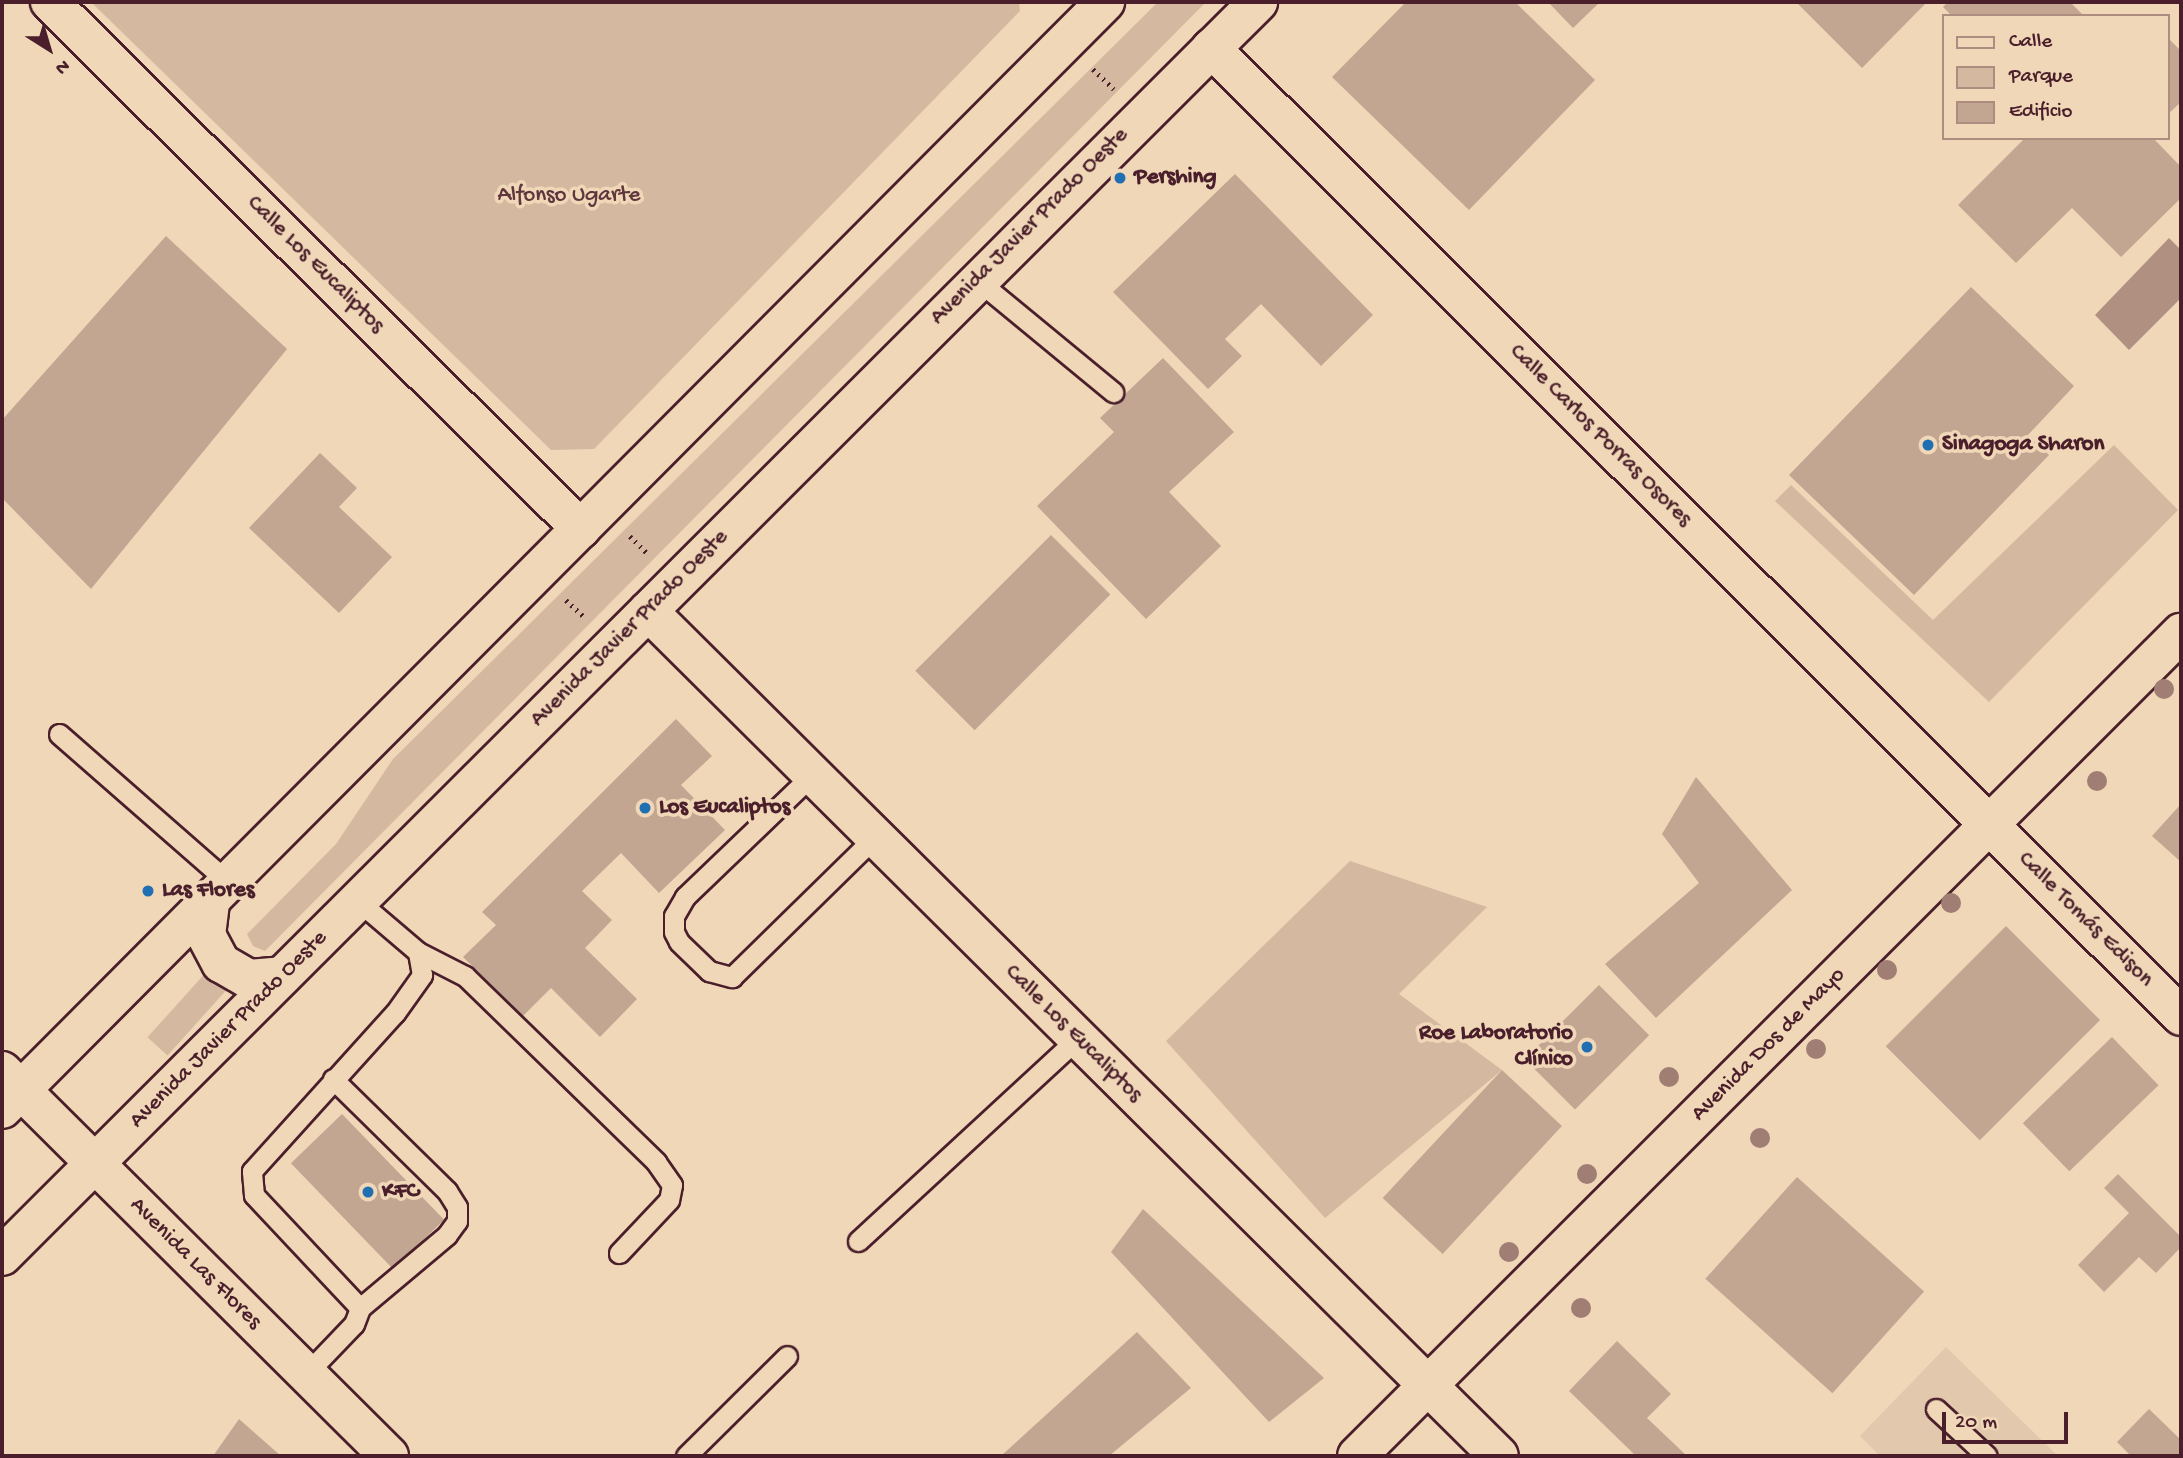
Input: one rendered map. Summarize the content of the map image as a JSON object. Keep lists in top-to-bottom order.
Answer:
{
  "streets": {
    "street": [
      "Avenida Javier Prado Oeste",
      "Calle Los Eucaliptos",
      "Calle Carlos Porras Osores",
      "Calle Tomás Edison",
      "Avenida Dos de Mayo",
      "Avenida Las Flores"
    ]
  },
  "crossings": [
    ["Avenida Javier Prado Oeste", "Calle Los Eucaliptos"],
    ["Avenida Javier Prado Oeste", "Calle Carlos Porras Osores"],
    ["Avenida Javier Prado Oeste", "Avenida Las Flores"],
    ["Calle Los Eucaliptos", "Avenida Dos de Mayo"],
    ["Calle Carlos Porras Osores", "Calle Tomás Edison"],
    ["Calle Carlos Porras Osores", "Avenida Dos de Mayo"],
    ["Calle Tomás Edison", "Avenida Dos de Mayo"]
  ],
  "parks": ["Alfonso Ugarte"],
  "places": [
    "Pershing",
    "Sinagoga Sharon",
    "Los Eucaliptos",
    "Las Flores",
    "Roe Laboratorio Clínico",
    "KFC"
  ],
  "legend": ["Calle", "Parque", "Edificio"],
  "scale_bar": "20 m",
  "north": "bottom right"
}
